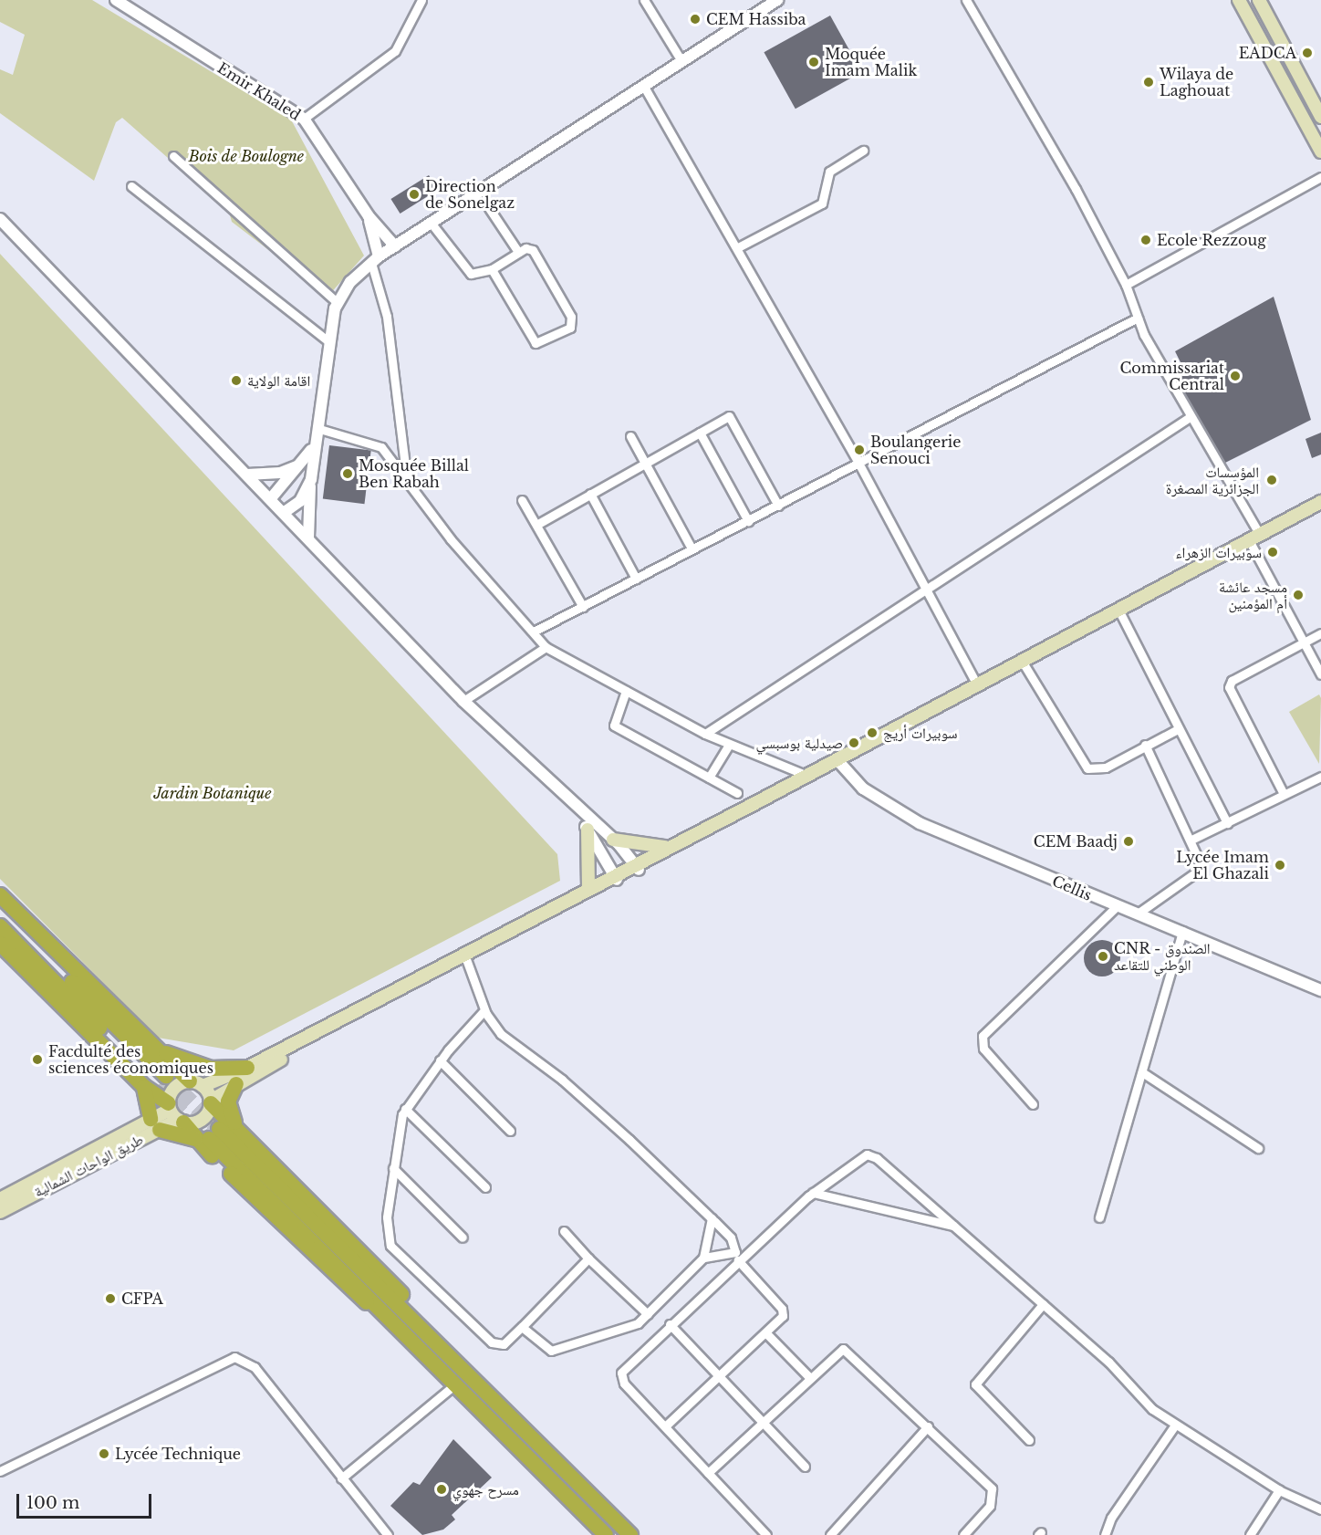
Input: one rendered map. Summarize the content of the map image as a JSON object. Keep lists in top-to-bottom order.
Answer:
{
  "streets": {
    "main road": ["طريق الواحات الشمالية"],
    "street": ["Emir Khaled", "Cellis"]
  },
  "parks": ["Bois de Boulogne", "Jardin Botanique"],
  "places": [
    "CEM Hassiba",
    "EADCA",
    "Moquée Imam Malik",
    "Wilaya de Laghouat",
    "Direction de Sonelgaz",
    "Ecole Rezzoug",
    "Commissariat Central",
    "اقامة الولاية",
    "Boulangerie Senouci",
    "Mosquée Billal Ben Rabah",
    "المؤسسات الجزائرية المصغرة",
    "سوبيرات الزهراء",
    "مسجد عائشة أم المؤمنين",
    "سوبيرات أريج",
    "صيدلية بوسبسي",
    "CEM Baadj",
    "Lycée Imam El Ghazali",
    "CNR - الصندوق الوطني للتقاعد",
    "Facdulté des sciences économiques",
    "CFPA",
    "Lycée Technique",
    "مسرح جهوي"
  ],
  "scale_bar": "100 m"
}
